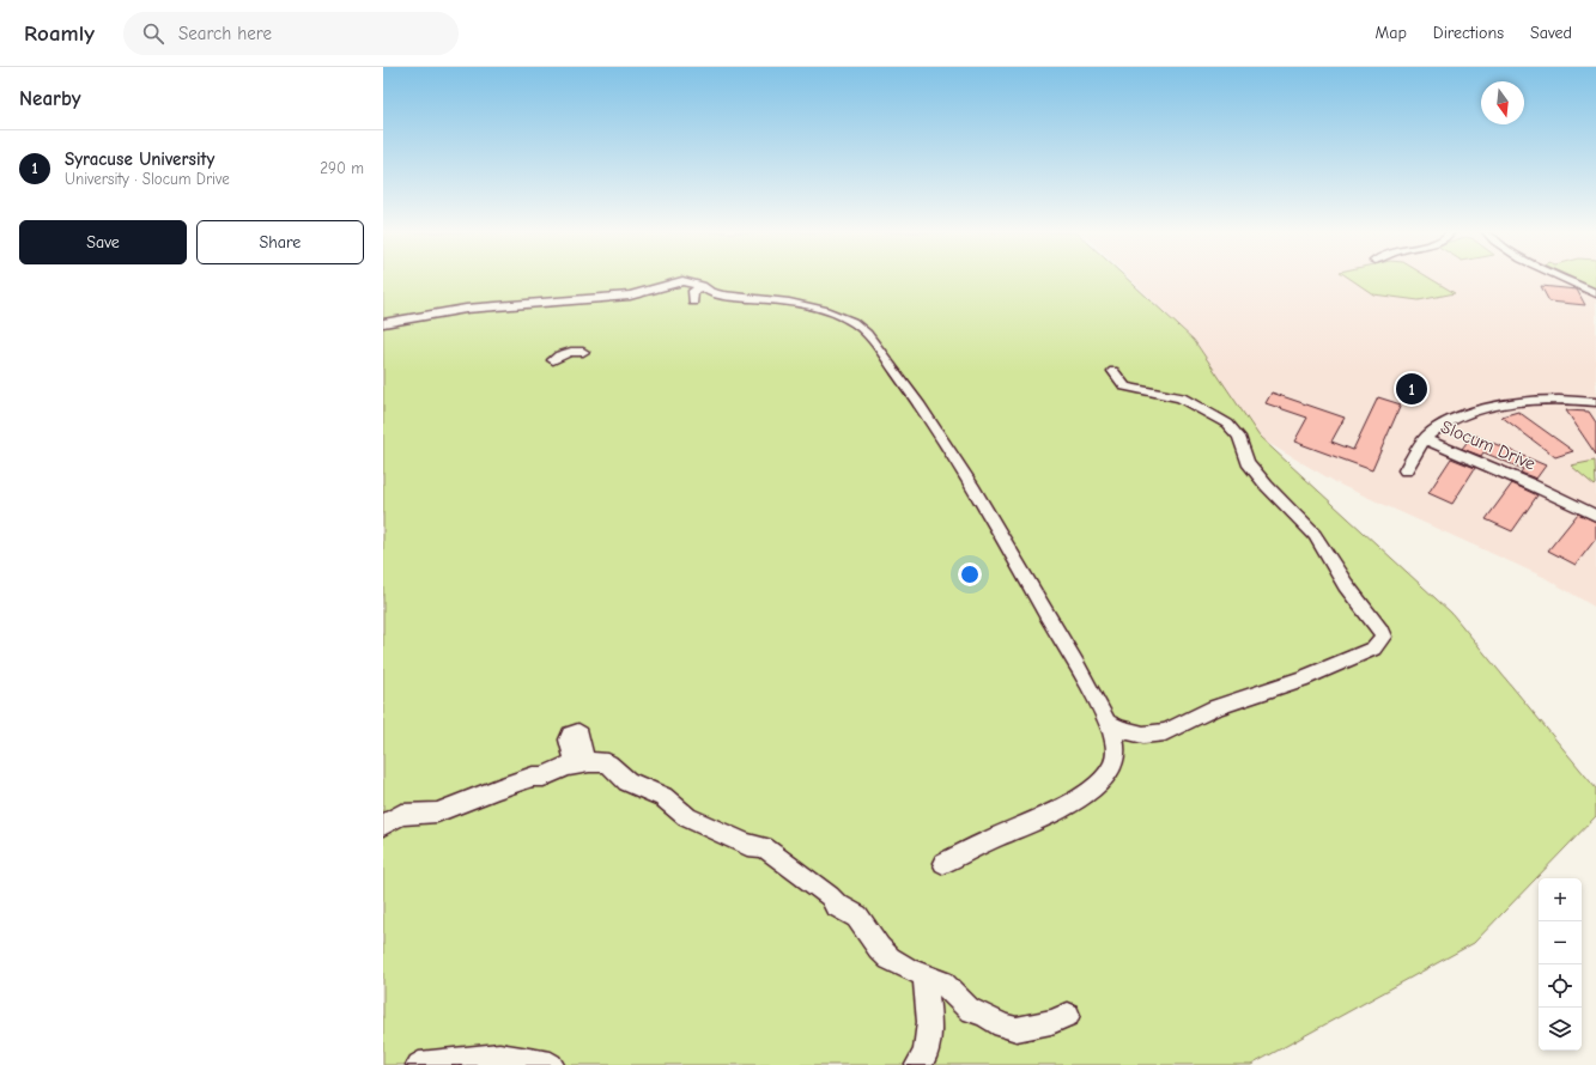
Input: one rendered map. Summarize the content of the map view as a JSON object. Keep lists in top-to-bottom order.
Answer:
{
  "streets": {
    "street": ["Slocum Drive"]
  },
  "north": "bottom",
  "page": {
    "header": "Roamly",
    "search": "Search here",
    "nav": ["Map", "Directions", "Saved"],
    "heading": "Nearby",
    "list": [
      {
        "mark": "1",
        "name": "Syracuse University",
        "note": "University · Slocum Drive",
        "value": "290 m"
      }
    ],
    "buttons": ["Save", "Share"],
    "pins": "1",
    "map_buttons": ["+", "−"]
  }
}
